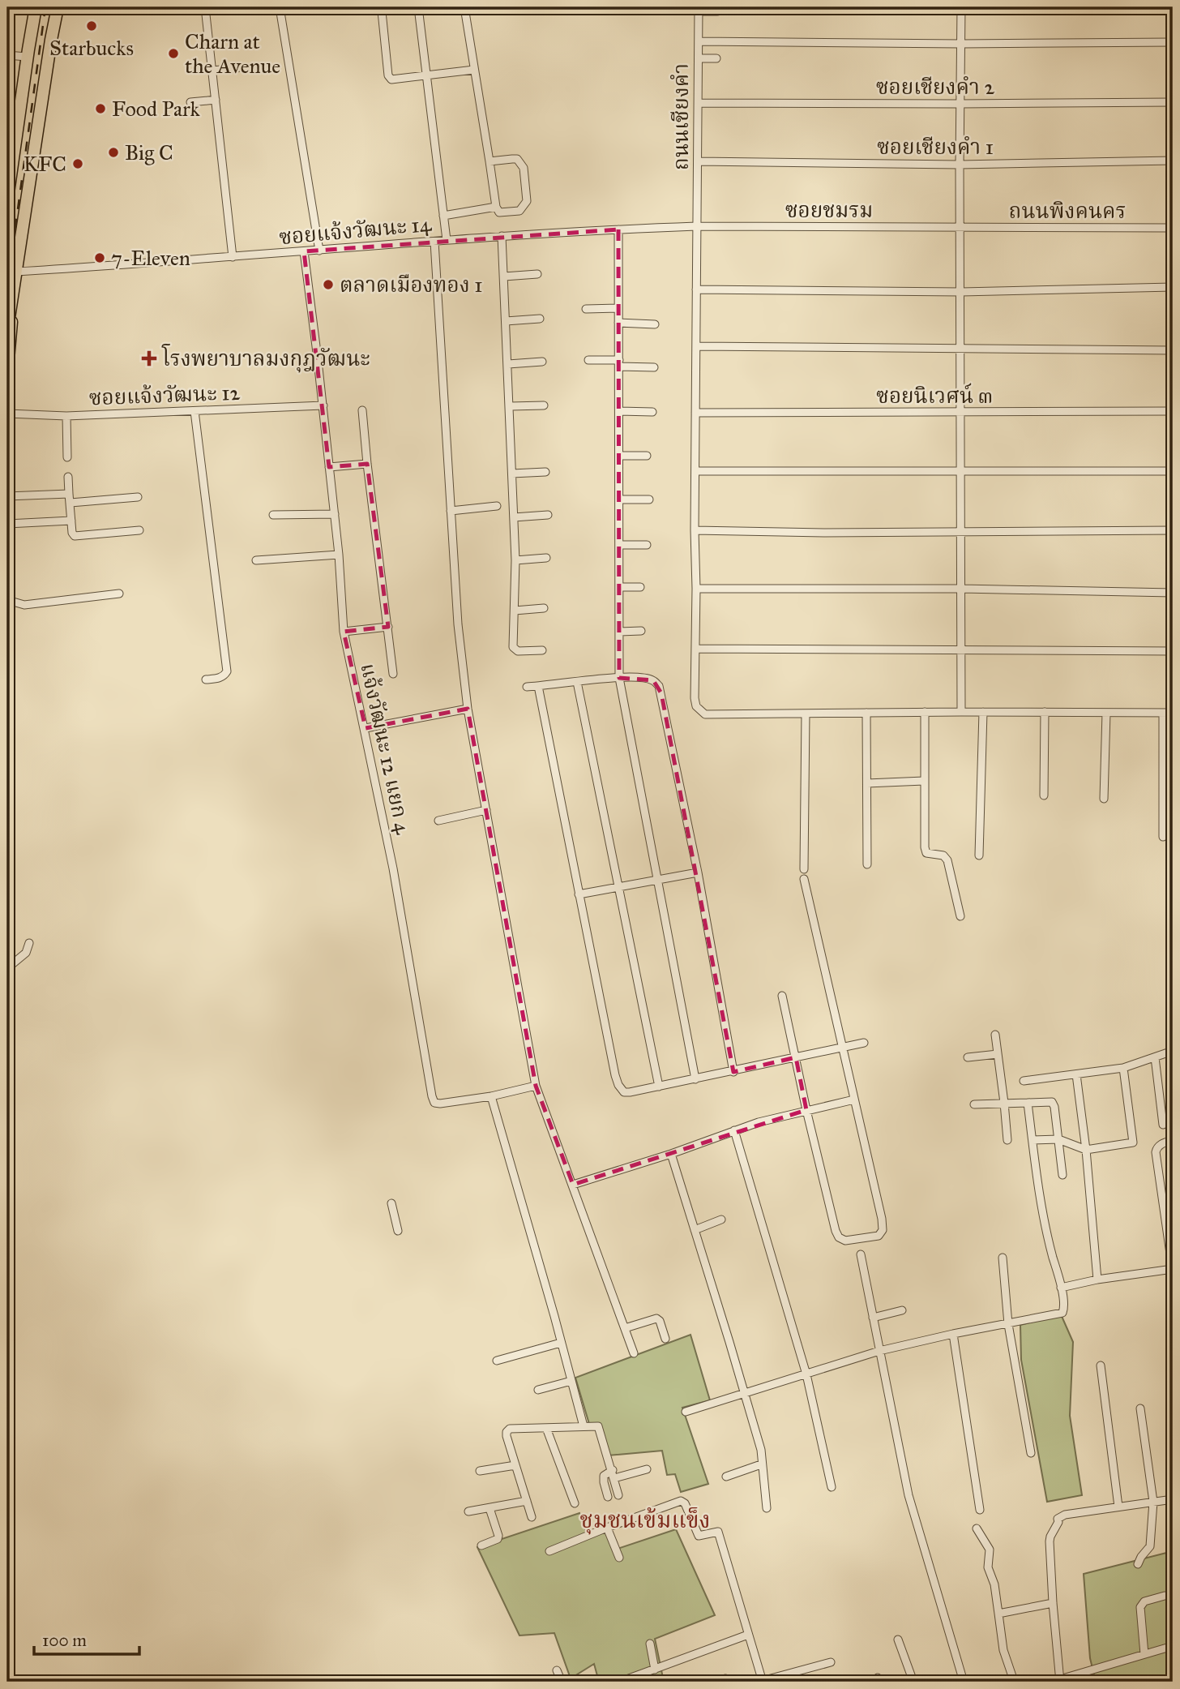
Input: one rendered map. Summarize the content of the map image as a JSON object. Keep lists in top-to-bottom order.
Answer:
{
  "streets": {
    "street": [
      "ซอยเชียงคำ 2",
      "ถนนเชียงคำ",
      "ซอยเชียงคำ 1",
      "ซอยชมรม",
      "ถนนพิงคนคร",
      "ซอยแจ้งวัฒนะ 14",
      "ซอยแจ้งวัฒนะ 12",
      "ซอยนิเวศน์ ๓",
      "แจ้งวัฒนะ 12 แยก 4"
    ]
  },
  "crossings": [
    ["ซอยเชียงคำ 2", "ถนนเชียงคำ"],
    ["ถนนเชียงคำ", "ซอยเชียงคำ 1"],
    ["ถนนเชียงคำ", "ซอยชมรม"],
    ["ถนนเชียงคำ", "ซอยแจ้งวัฒนะ 14"],
    ["ถนนเชียงคำ", "ซอยนิเวศน์ ๓"],
    ["ซอยชมรม", "ถนนพิงคนคร"],
    ["ซอยชมรม", "ซอยแจ้งวัฒนะ 14"],
    ["ซอยแจ้งวัฒนะ 14", "แจ้งวัฒนะ 12 แยก 4"],
    ["ซอยแจ้งวัฒนะ 12", "แจ้งวัฒนะ 12 แยก 4"]
  ],
  "districts": ["ชุมชนเข้มแข็ง"],
  "places": {
    "other": [
      "Starbucks",
      "Charn at the Avenue",
      "Food Park",
      "Big C",
      "KFC",
      "7-Eleven",
      "ตลาดเมืองทอง 1"
    ],
    "health": ["โรงพยาบาลมงกุฎวัฒนะ"]
  },
  "scale_bar": "100 m"
}
